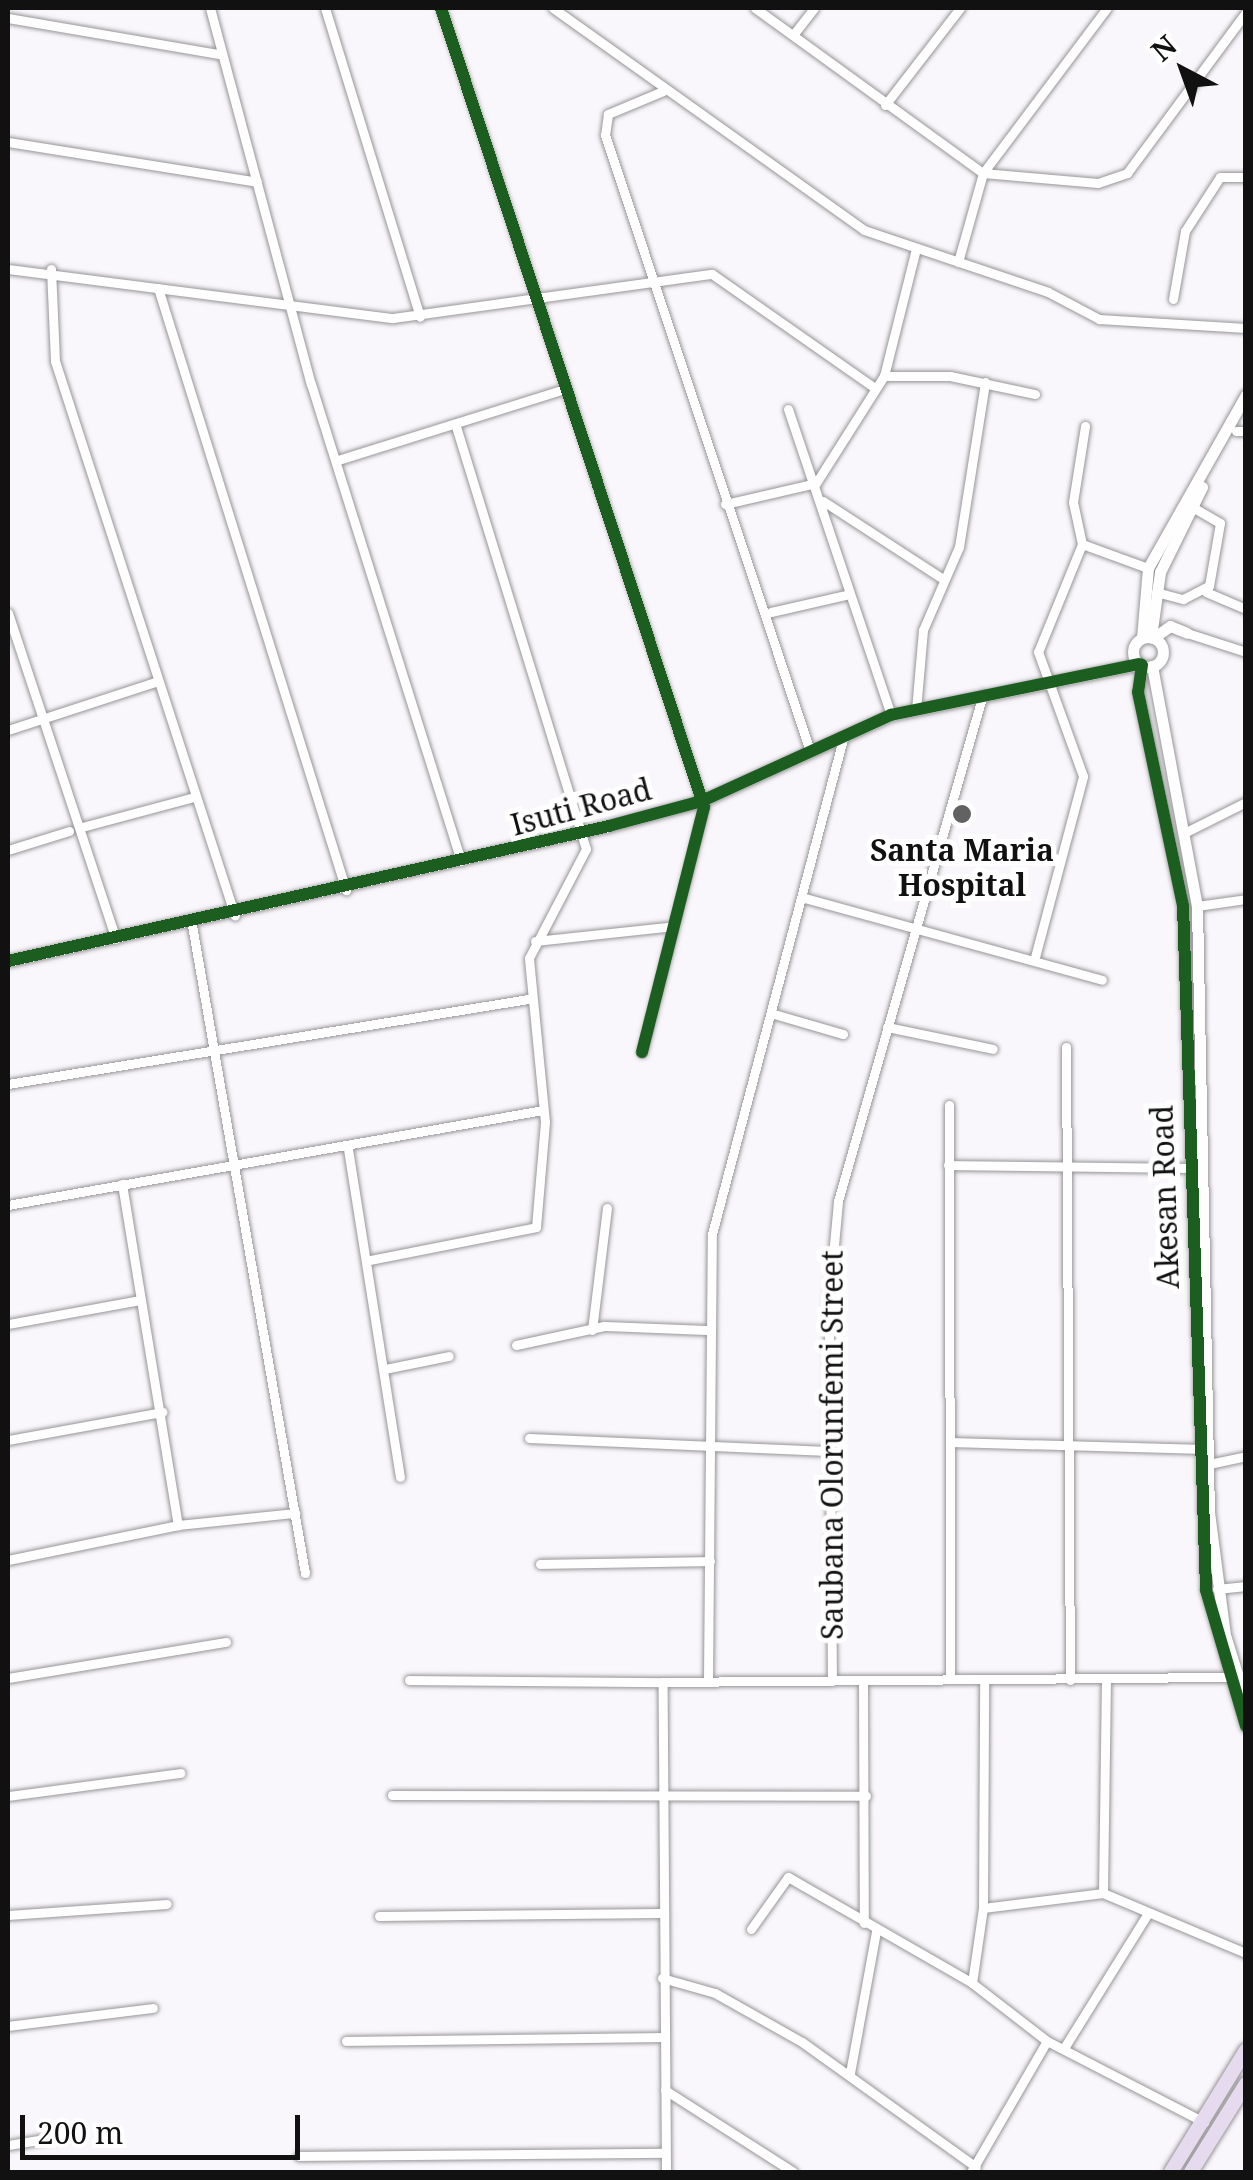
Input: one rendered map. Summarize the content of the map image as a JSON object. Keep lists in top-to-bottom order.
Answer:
{
  "streets": {
    "street": ["Isuti Road", "Akesan Road", "Saubana Olorunfemi Street"]
  },
  "crossings": [
    ["Isuti Road", "Akesan Road"],
    ["Isuti Road", "Saubana Olorunfemi Street"]
  ],
  "places": ["Santa Maria Hospital"],
  "scale_bar": "200 m",
  "north": "top left"
}
